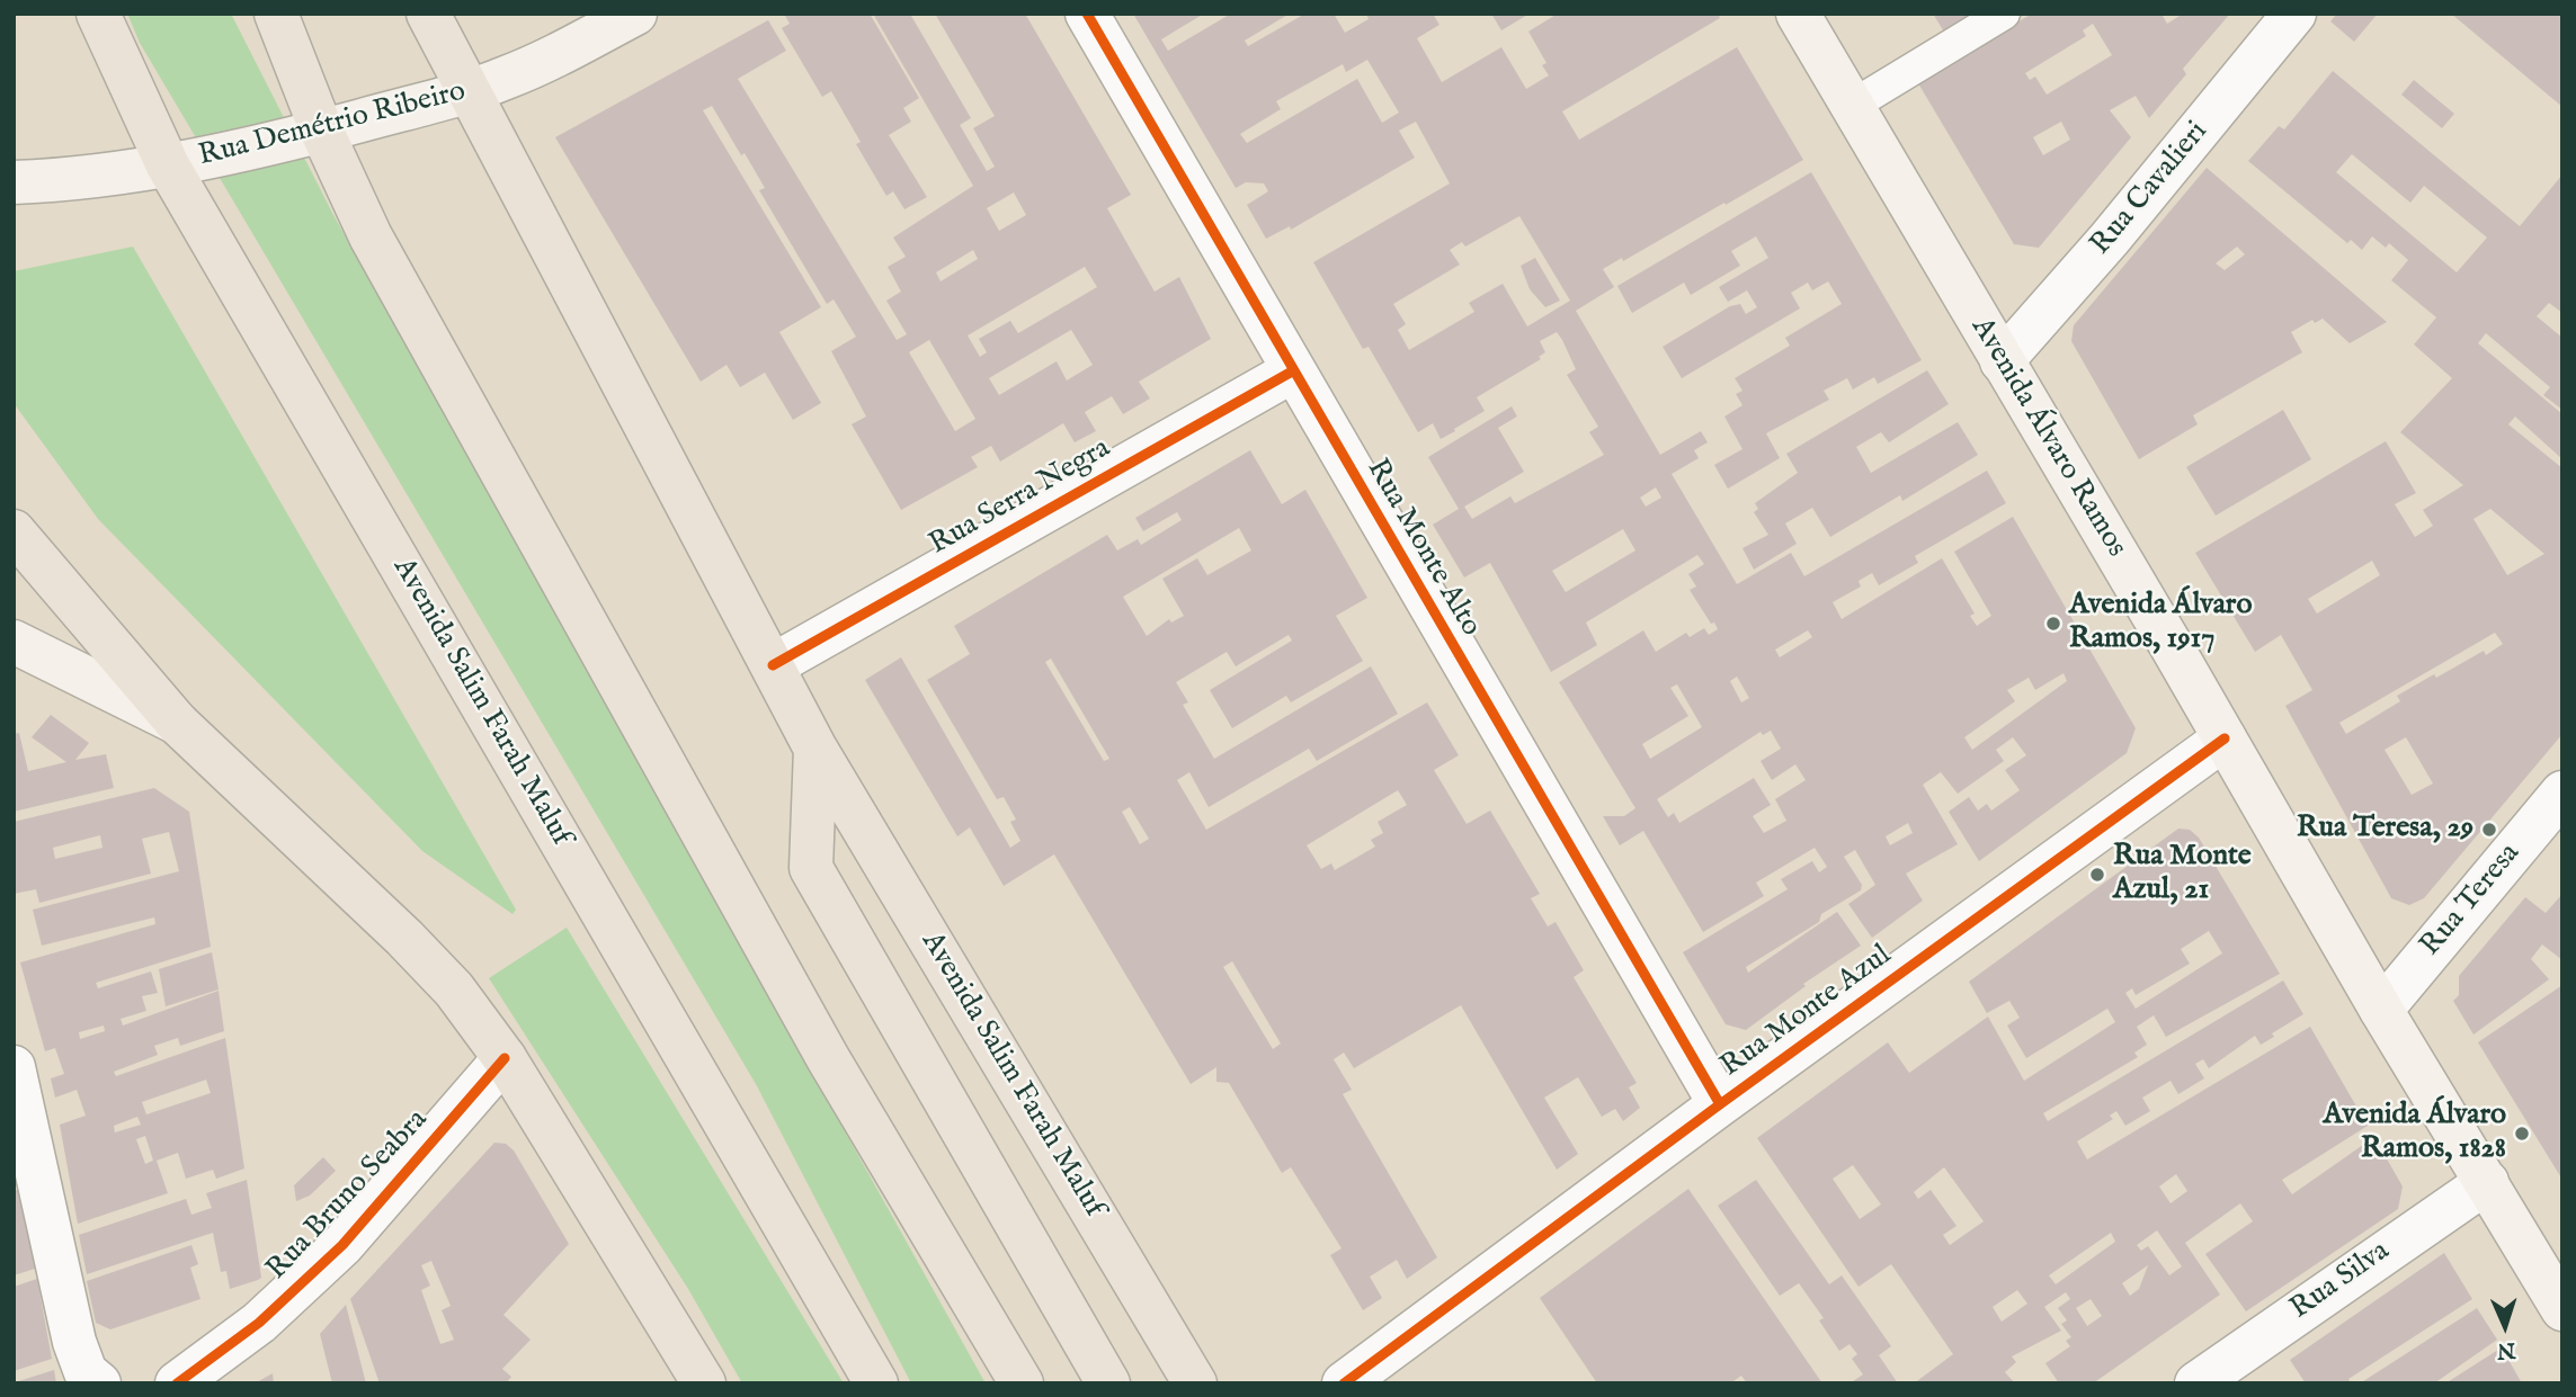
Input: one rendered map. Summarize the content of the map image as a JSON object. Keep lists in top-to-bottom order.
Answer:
{
  "streets": {
    "highway": ["Avenida Salim Farah Maluf"],
    "main road": ["Rua Demétrio Ribeiro", "Avenida Álvaro Ramos"],
    "street": [
      "Rua Cavalieri",
      "Rua Serra Negra",
      "Rua Monte Alto",
      "Rua Teresa",
      "Rua Monte Azul",
      "Rua Bruno Seabra",
      "Rua Silva"
    ]
  },
  "crossings": [
    ["Rua Demétrio Ribeiro", "Avenida Salim Farah Maluf"],
    ["Rua Cavalieri", "Avenida Álvaro Ramos"],
    ["Avenida Álvaro Ramos", "Rua Teresa"],
    ["Avenida Álvaro Ramos", "Rua Monte Azul"],
    ["Avenida Álvaro Ramos", "Rua Silva"],
    ["Rua Serra Negra", "Rua Monte Alto"],
    ["Rua Serra Negra", "Avenida Salim Farah Maluf"],
    ["Rua Monte Alto", "Rua Monte Azul"]
  ],
  "places": [
    "Avenida Álvaro Ramos, 1917",
    "Rua Teresa, 29",
    "Rua Monte Azul, 21",
    "Avenida Álvaro Ramos, 1828"
  ],
  "north": "bottom"
}
